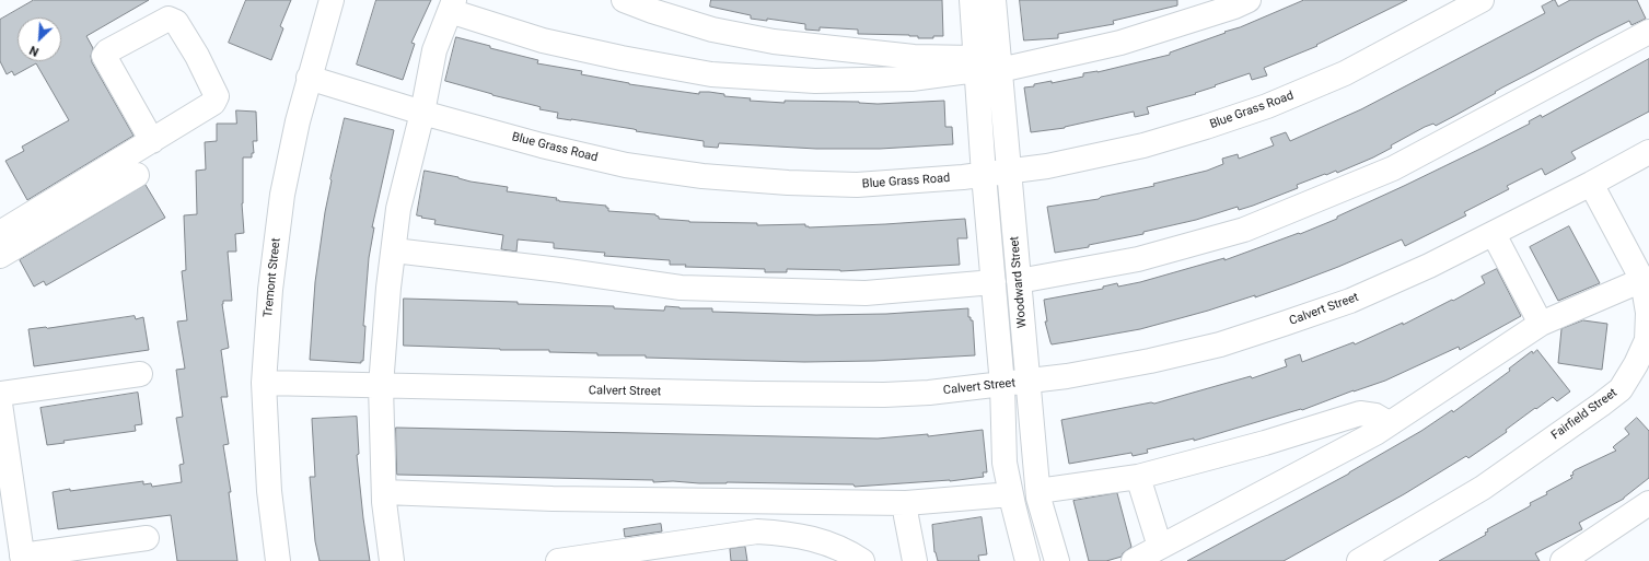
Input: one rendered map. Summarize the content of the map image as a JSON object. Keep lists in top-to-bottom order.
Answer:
{
  "streets": {
    "street": [
      "Blue Grass Road",
      "Tremont Street",
      "Woodward Street",
      "Calvert Street",
      "Fairfield Street"
    ]
  },
  "crossings": [
    ["Blue Grass Road", "Tremont Street"],
    ["Blue Grass Road", "Woodward Street"],
    ["Tremont Street", "Calvert Street"],
    ["Woodward Street", "Calvert Street"],
    ["Calvert Street", "Fairfield Street"]
  ],
  "north": "bottom left"
}
